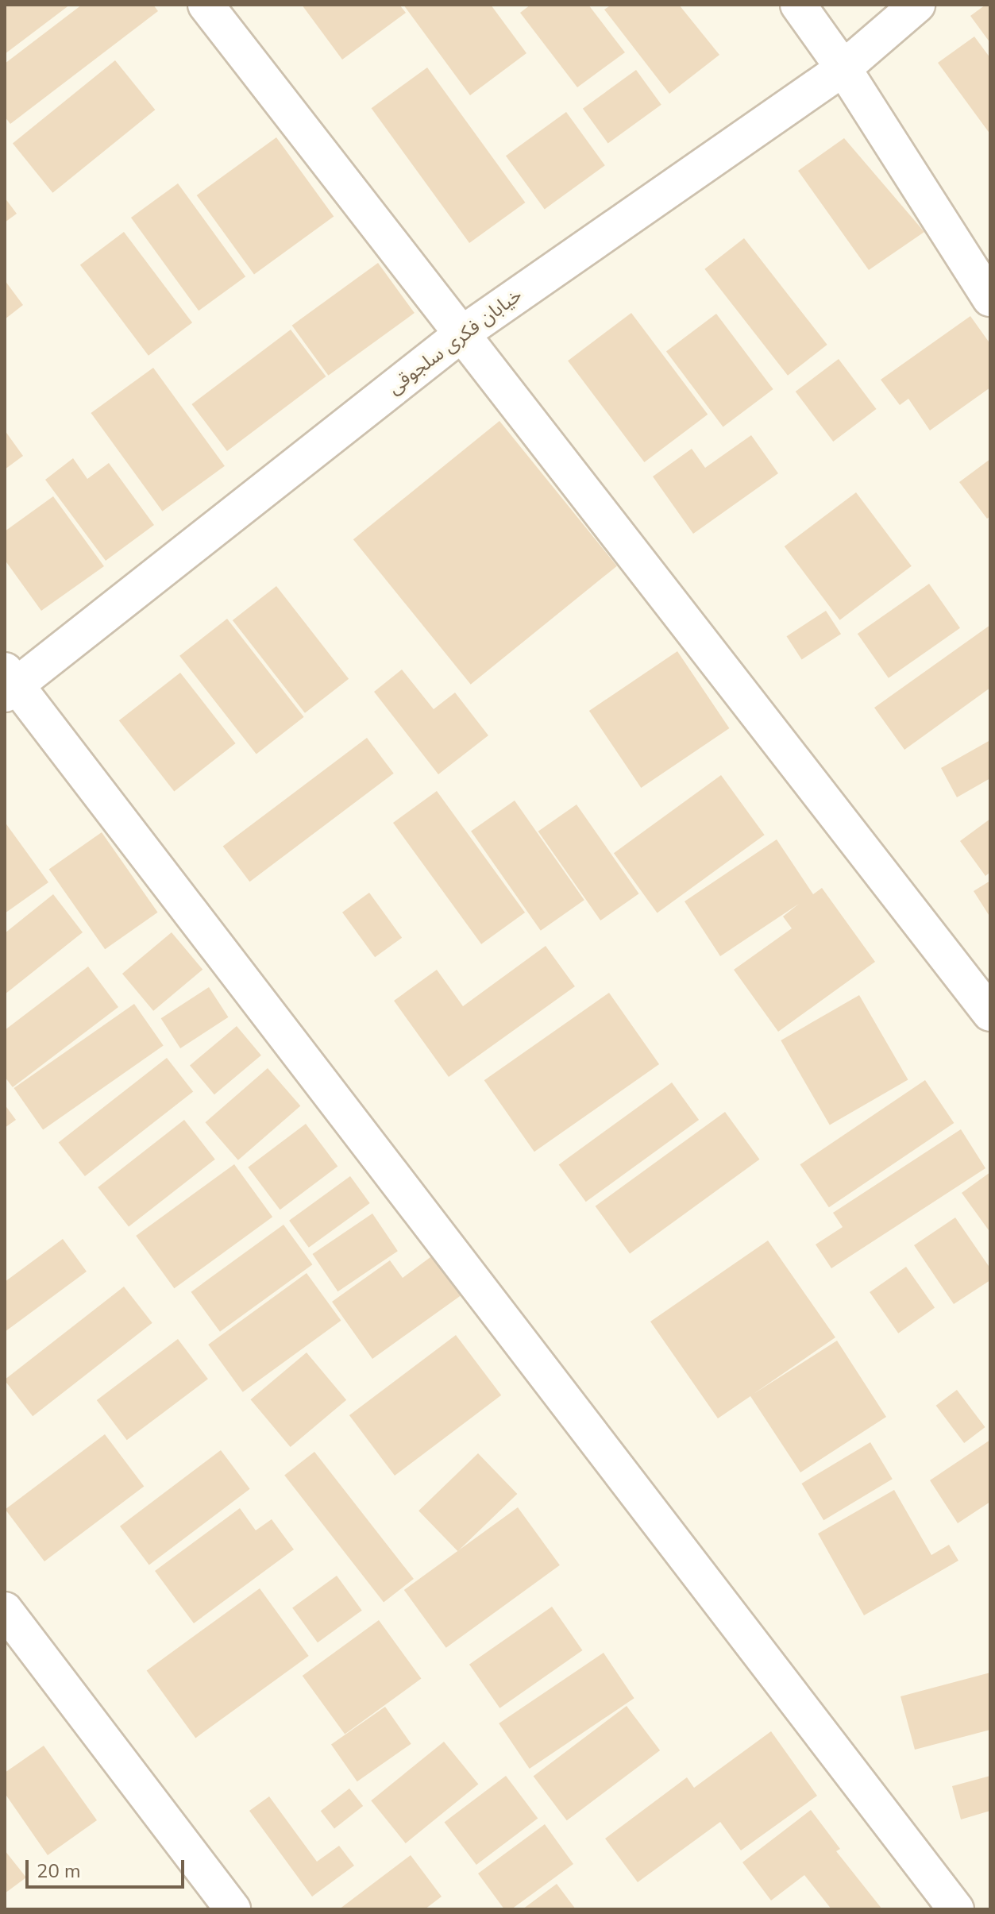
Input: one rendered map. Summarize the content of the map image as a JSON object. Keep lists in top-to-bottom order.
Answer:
{
  "streets": {
    "street": ["خیابان فکری سلجوقی"]
  },
  "scale_bar": "20 m"
}
